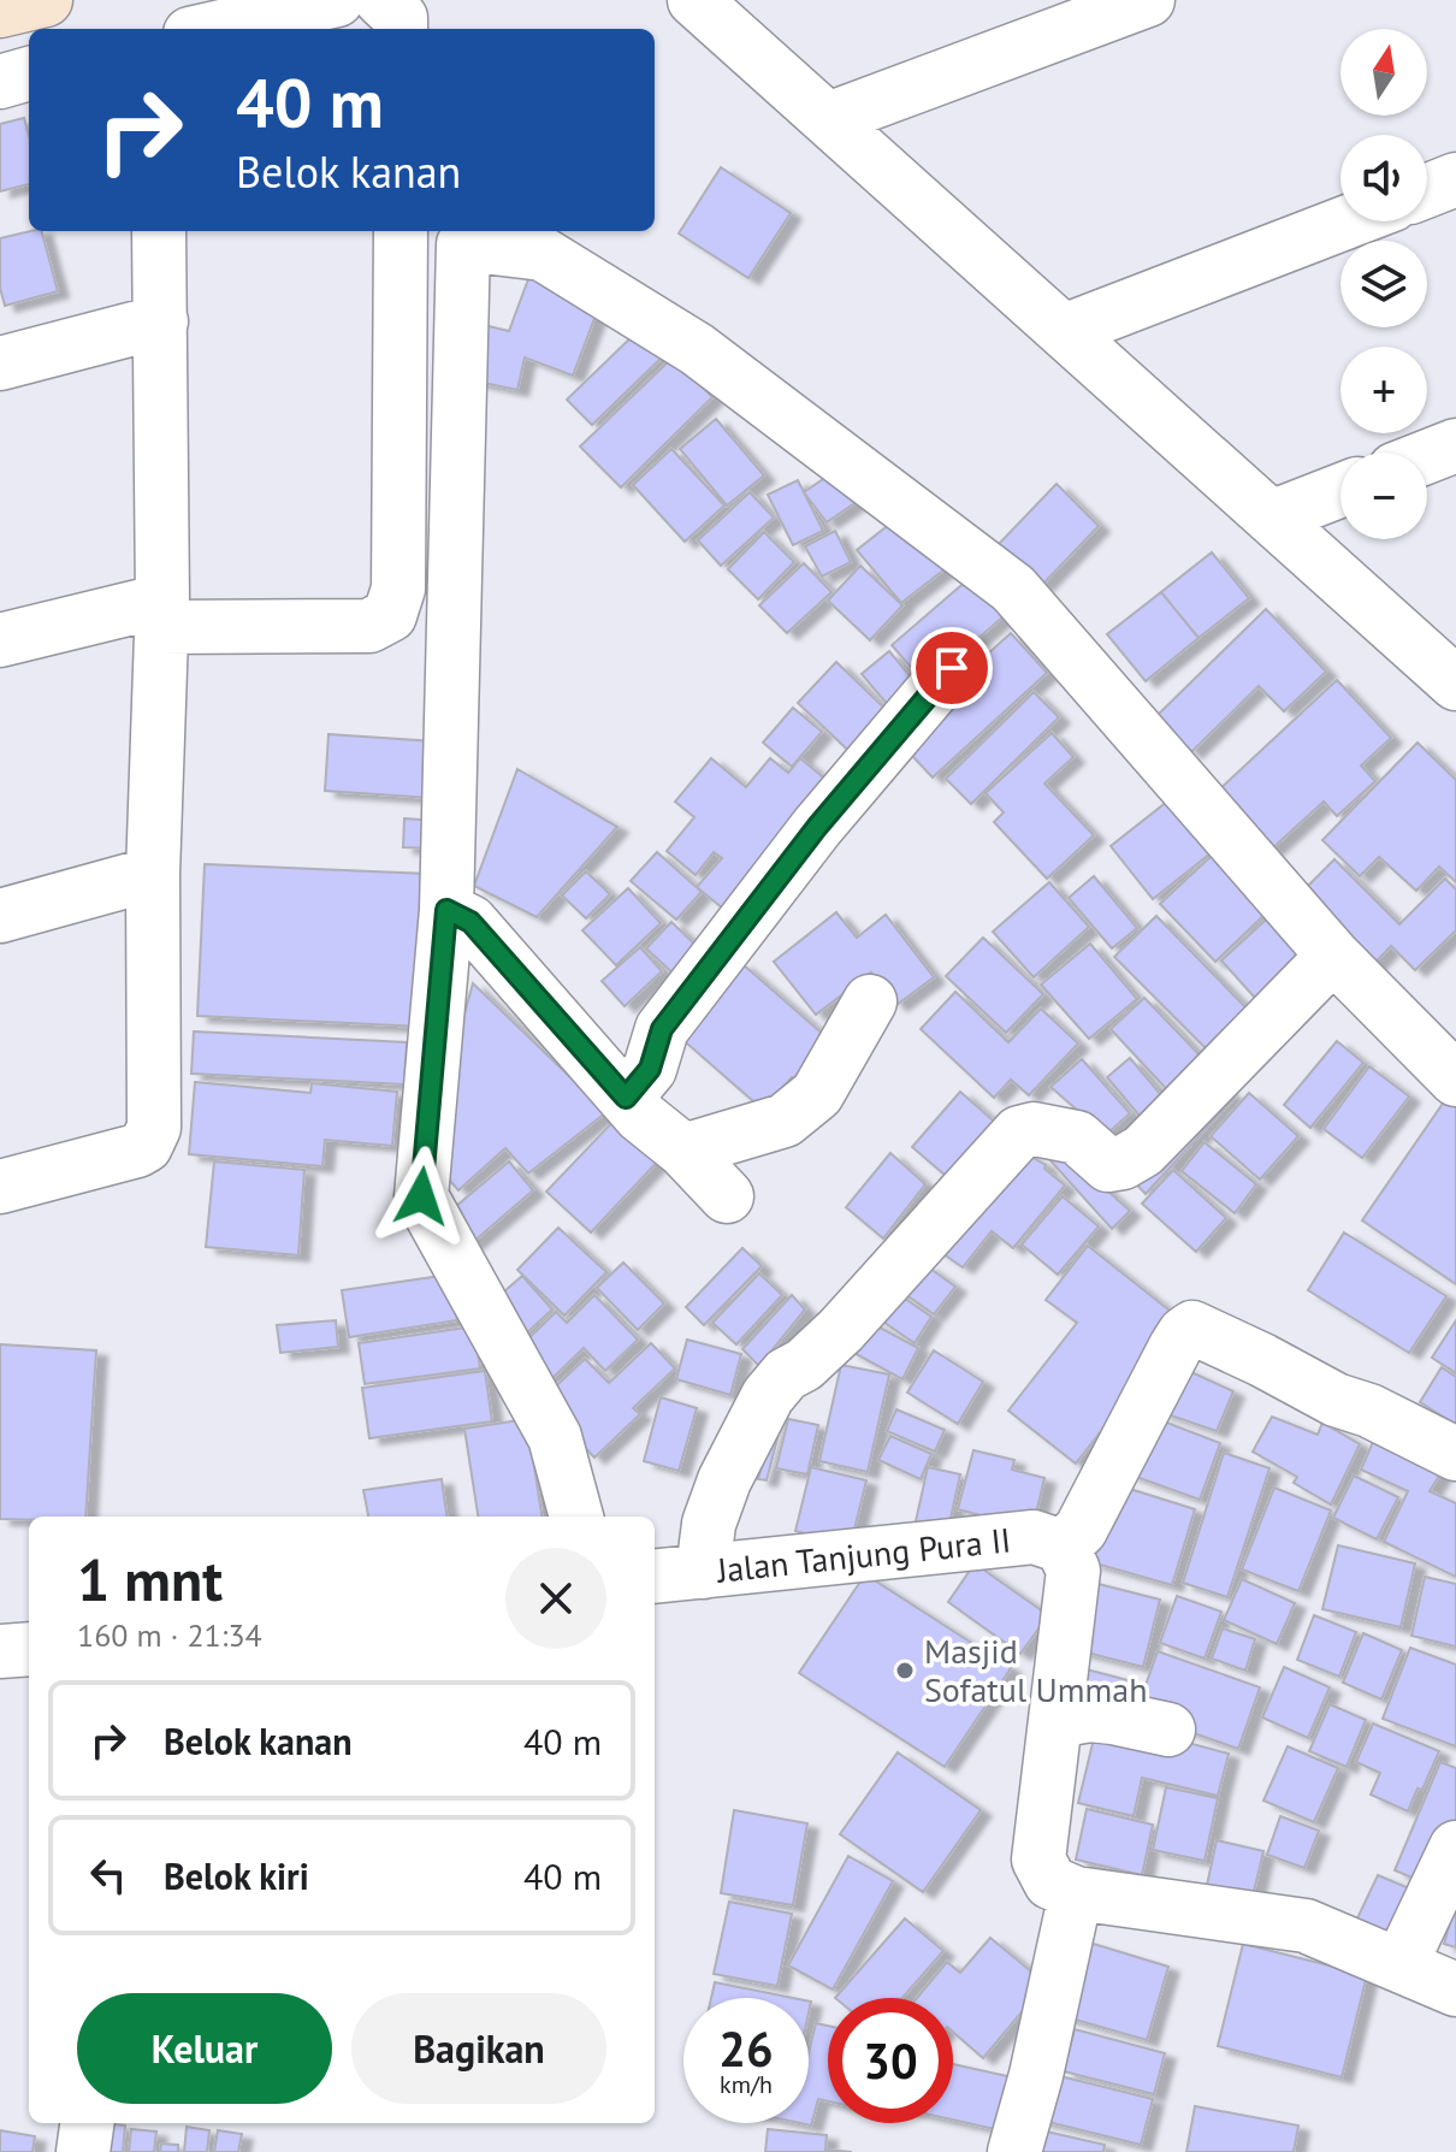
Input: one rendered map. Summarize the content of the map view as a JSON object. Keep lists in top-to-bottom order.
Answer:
{
  "streets": {
    "street": ["Jalan Tanjung Pura II"]
  },
  "places": ["Masjid Sofatul Ummah"],
  "north": "top",
  "page": {
    "map_buttons": ["+", "−"],
    "turn": ["40 m", "Belok kanan"],
    "heading": ["1 mnt", "160 m · 21:34"],
    "list": [
      {
        "name": "Belok kanan",
        "value": "40 m"
      },
      {
        "name": "Belok kiri",
        "value": "40 m"
      }
    ],
    "buttons": ["Keluar", "Bagikan"],
    "speed": "26 km/h",
    "limit": "30"
  }
}
